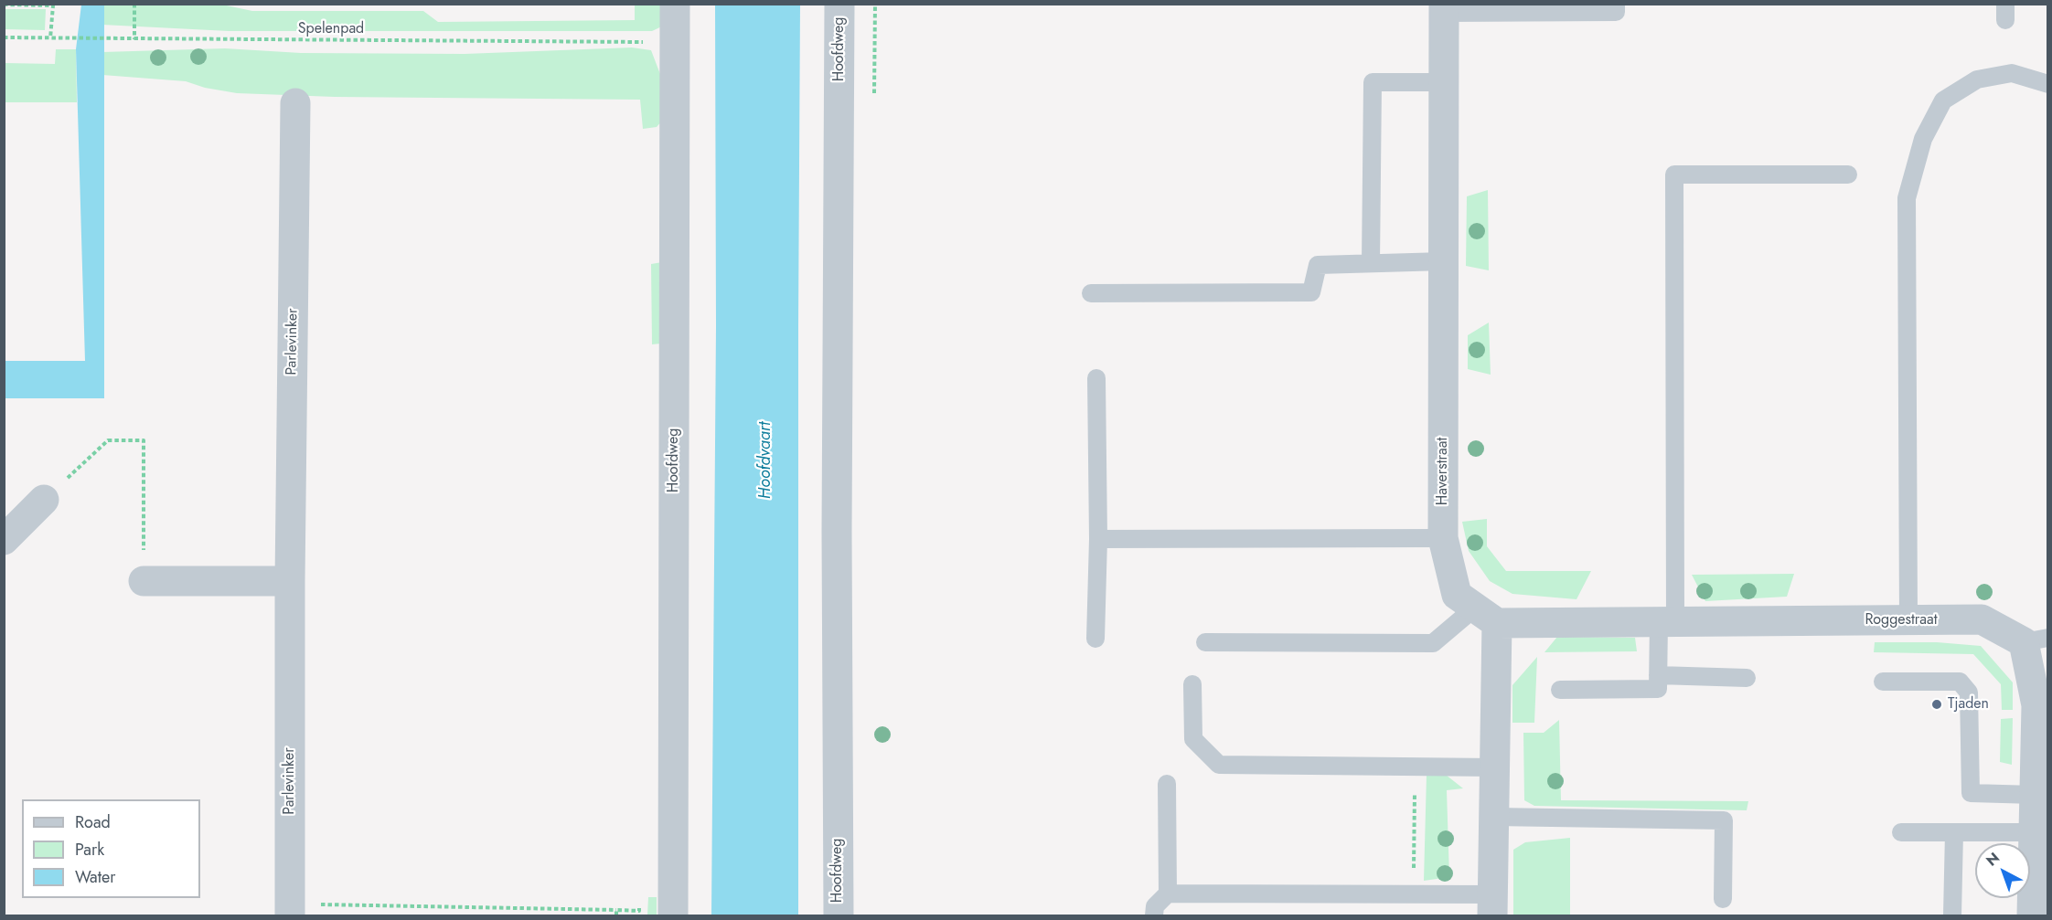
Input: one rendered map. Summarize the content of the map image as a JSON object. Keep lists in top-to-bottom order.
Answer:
{
  "streets": {
    "street": [
      "Hoofdweg",
      "Parlevinker",
      "Haverstraat",
      "Roggestraat"
    ],
    "path": ["Spelenpad"]
  },
  "crossings": [
    ["Haverstraat", "Roggestraat"]
  ],
  "water": ["Hoofdvaart"],
  "places": ["Tjaden"],
  "legend": ["Road", "Park", "Water"],
  "north": "top left"
}
